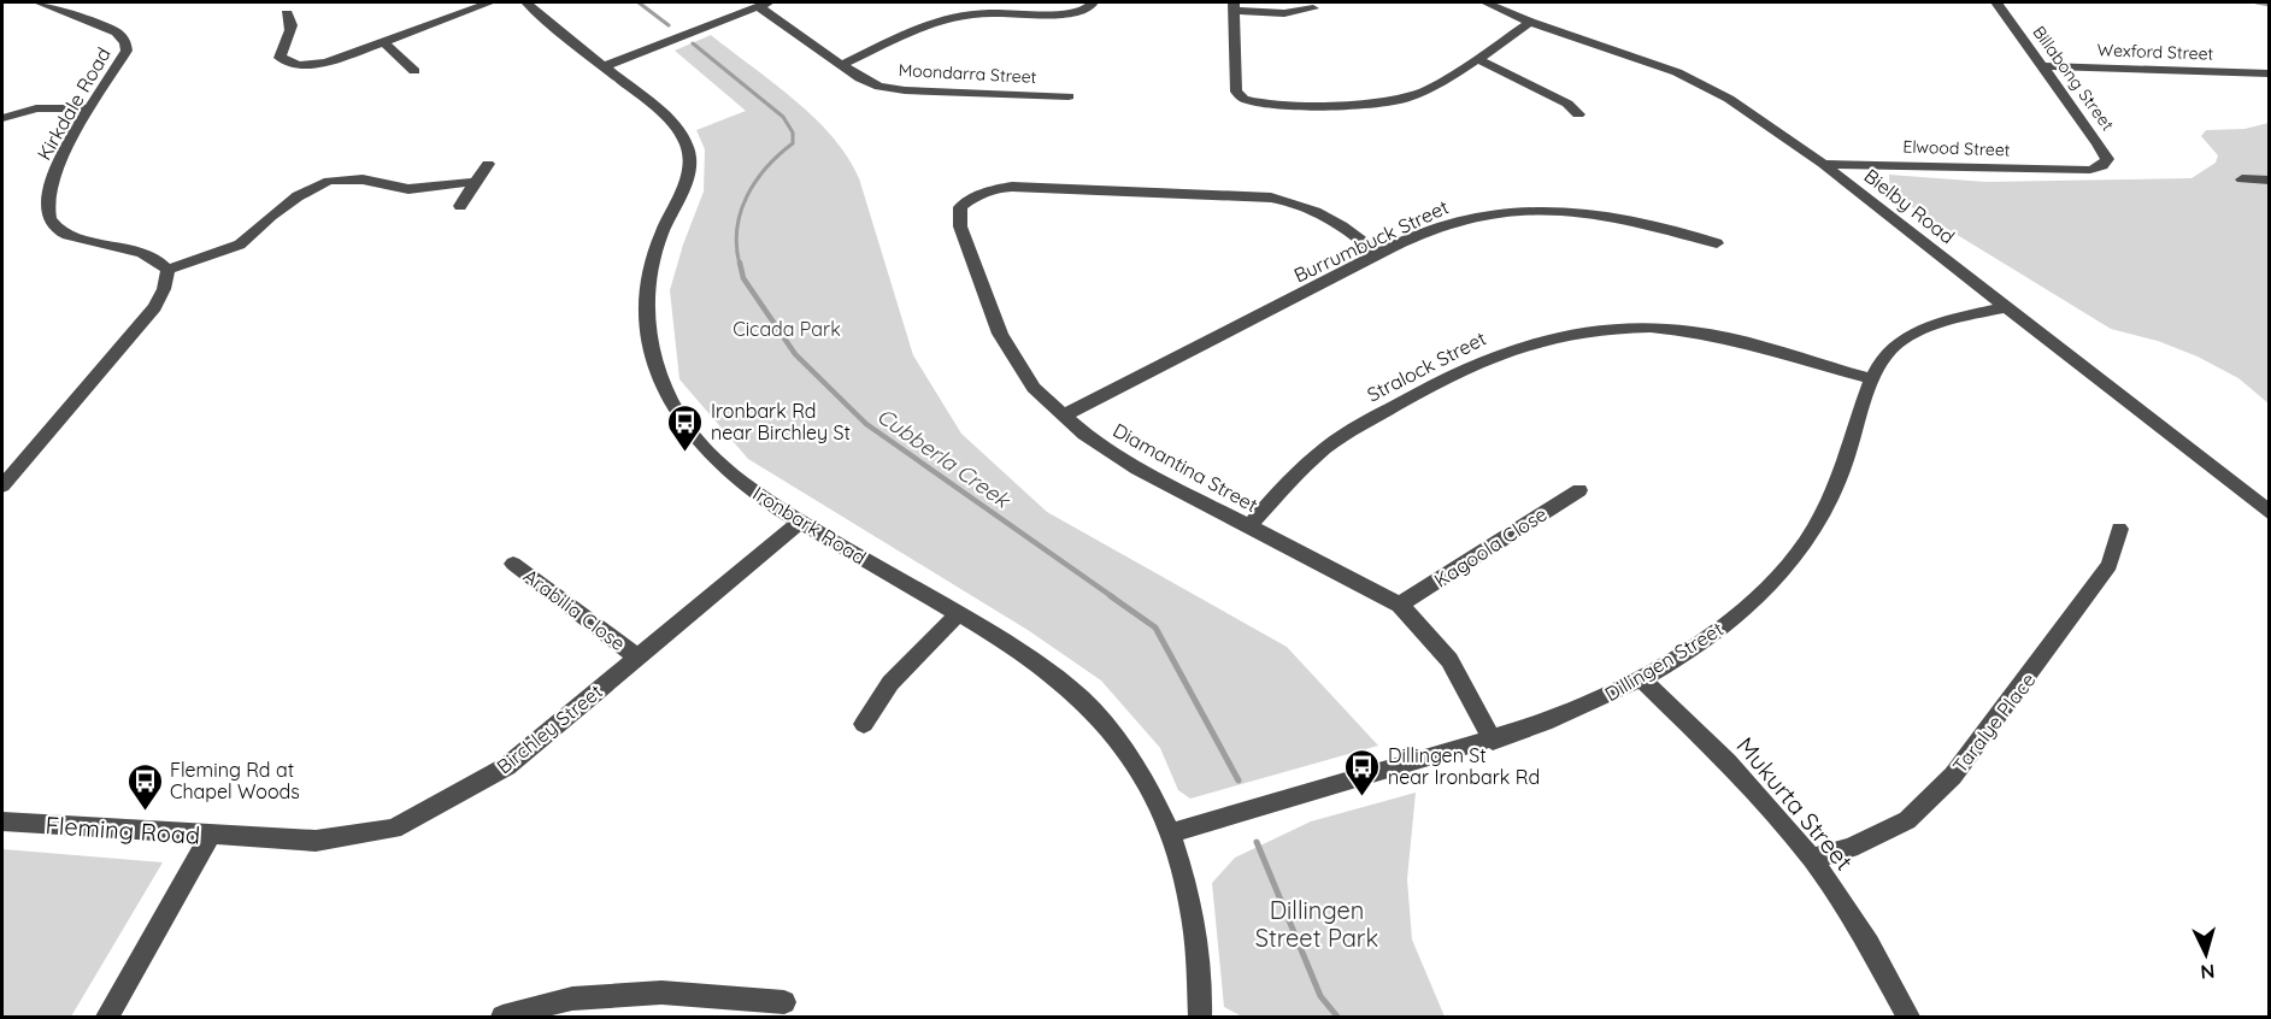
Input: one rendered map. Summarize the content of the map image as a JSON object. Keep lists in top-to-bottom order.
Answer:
{
  "streets": {
    "street": [
      "Wexford Street",
      "Moondarra Street",
      "Billabong Street",
      "Kirkdale Road",
      "Elwood Street",
      "Bielby Road",
      "Burrumbuck Street",
      "Stralock Street",
      "Diamantina Street",
      "Ironbark Road",
      "Kagoola Close",
      "Arabilia Close",
      "Dillingen Street",
      "Taralye Place",
      "Birchley Street",
      "Mukurta Street",
      "Fleming Road"
    ]
  },
  "crossings": [
    ["Wexford Street", "Billabong Street"],
    ["Billabong Street", "Elwood Street"],
    ["Elwood Street", "Bielby Road"],
    ["Bielby Road", "Dillingen Street"],
    ["Burrumbuck Street", "Diamantina Street"],
    ["Stralock Street", "Diamantina Street"],
    ["Stralock Street", "Dillingen Street"],
    ["Diamantina Street", "Kagoola Close"],
    ["Diamantina Street", "Dillingen Street"],
    ["Ironbark Road", "Dillingen Street"],
    ["Ironbark Road", "Birchley Street"],
    ["Arabilia Close", "Birchley Street"],
    ["Dillingen Street", "Mukurta Street"],
    ["Taralye Place", "Mukurta Street"],
    ["Birchley Street", "Fleming Road"]
  ],
  "water": ["Cubberla Creek"],
  "parks": ["Cicada Park", "Dillingen Street Park"],
  "places": {
    "bus stop": ["Ironbark Rd near Birchley St", "Dillingen St near Ironbark Rd", "Fleming Rd at Chapel Woods"]
  },
  "north": "bottom"
}
